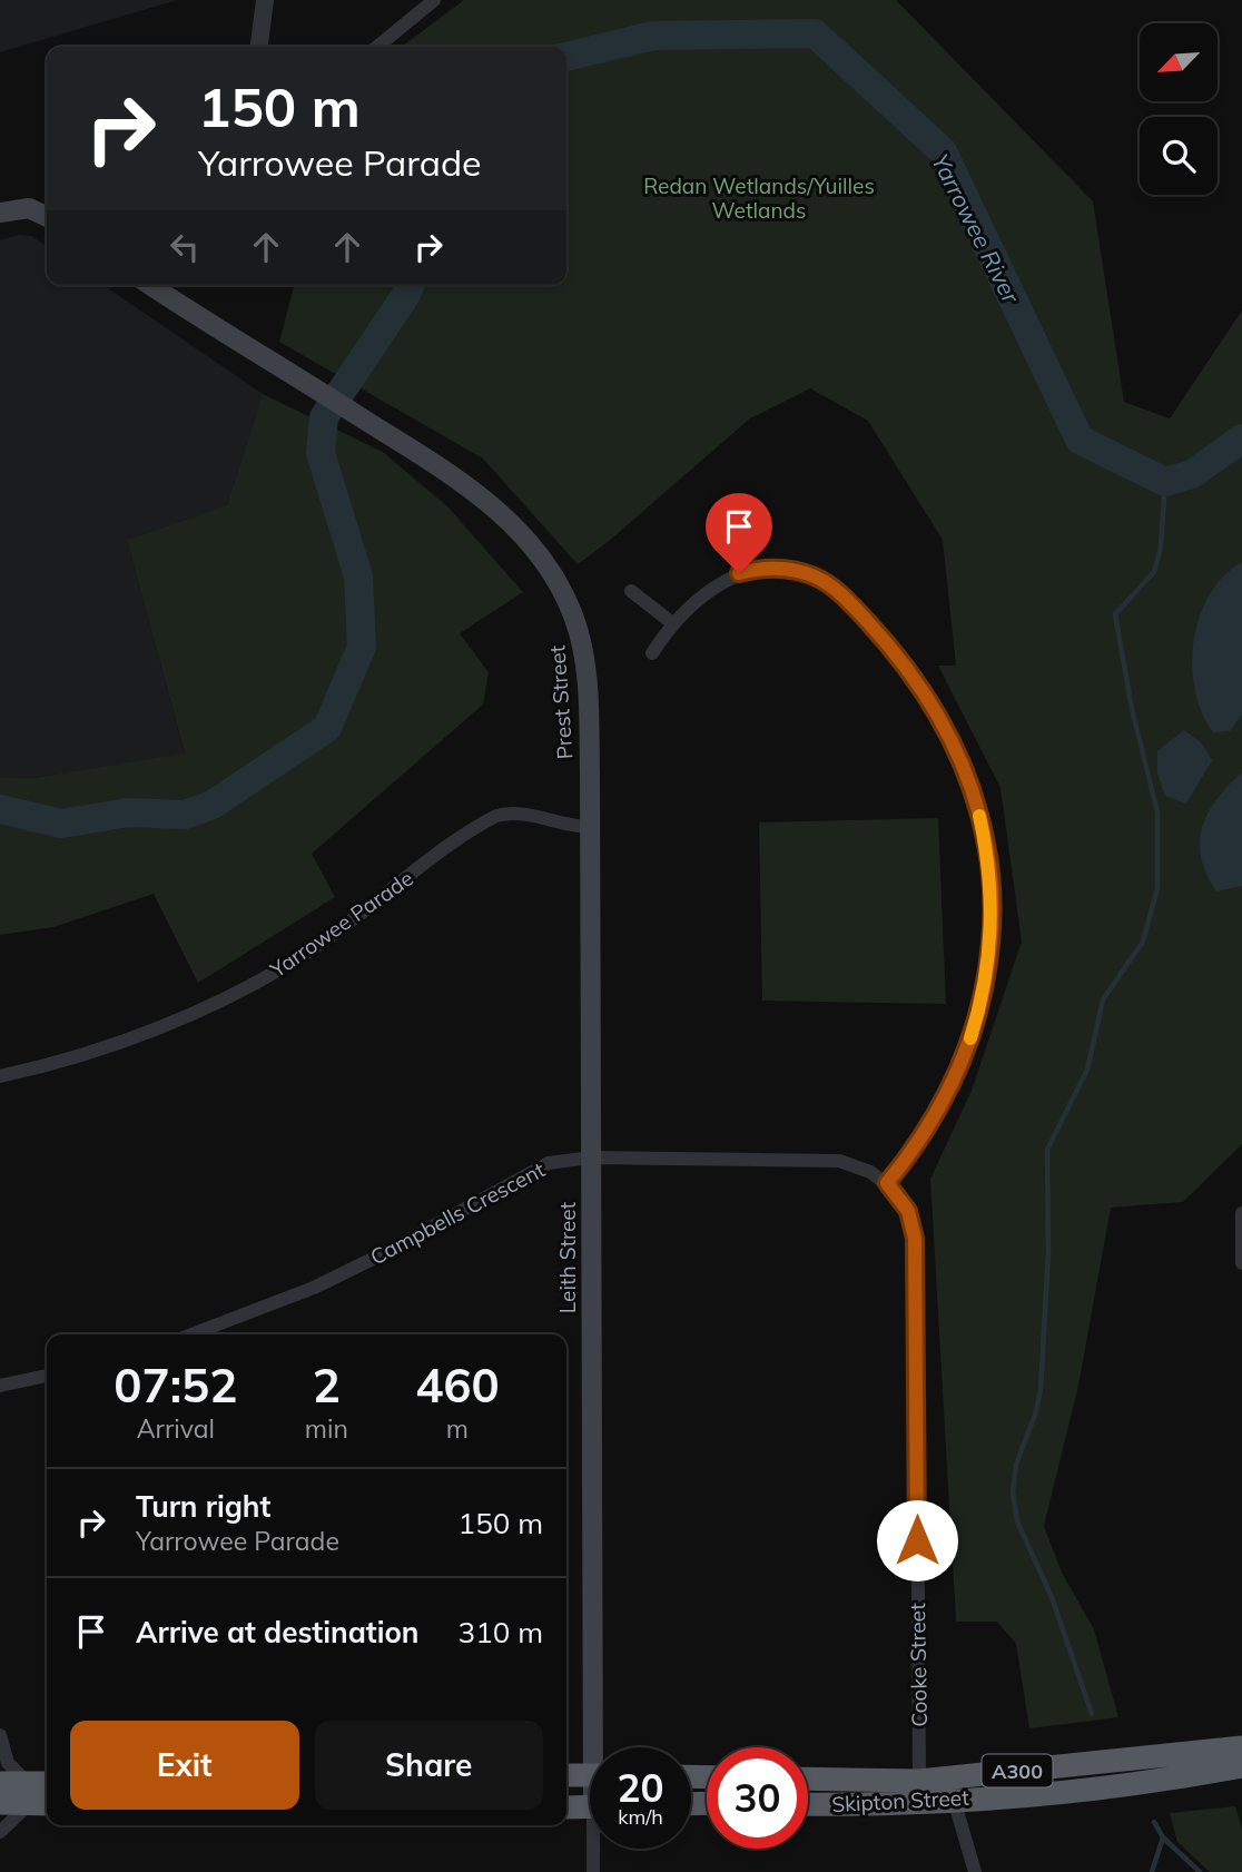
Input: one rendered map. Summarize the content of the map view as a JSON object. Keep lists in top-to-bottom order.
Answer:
{
  "streets": {
    "highway": ["A300", "Skipton Street"],
    "main road": ["Prest Street", "Leith Street"],
    "street": ["Yarrowee Parade", "Campbells Crescent", "Cooke Street"]
  },
  "crossings": [
    ["Prest Street", "Yarrowee Parade"],
    ["Prest Street", "Campbells Crescent"],
    ["Prest Street", "Leith Street"],
    ["Campbells Crescent", "Leith Street"],
    ["Campbells Crescent", "Cooke Street"],
    ["Cooke Street", "Skipton Street"]
  ],
  "water": ["Yarrowee River"],
  "parks": ["Redan Wetlands/Yuilles Wetlands"],
  "north": "bottom left",
  "page": {
    "turn": ["150 m", "Yarrowee Parade"],
    "eta": [
      "07:52",
      "Arrival",
      "2",
      "min",
      "460",
      "m"
    ],
    "list": [
      {
        "name": "Turn right",
        "note": "Yarrowee Parade",
        "value": "150 m"
      },
      {
        "name": "Arrive at destination",
        "value": "310 m"
      }
    ],
    "buttons": ["Exit", "Share"],
    "speed": "20 km/h",
    "limit": "30"
  }
}
